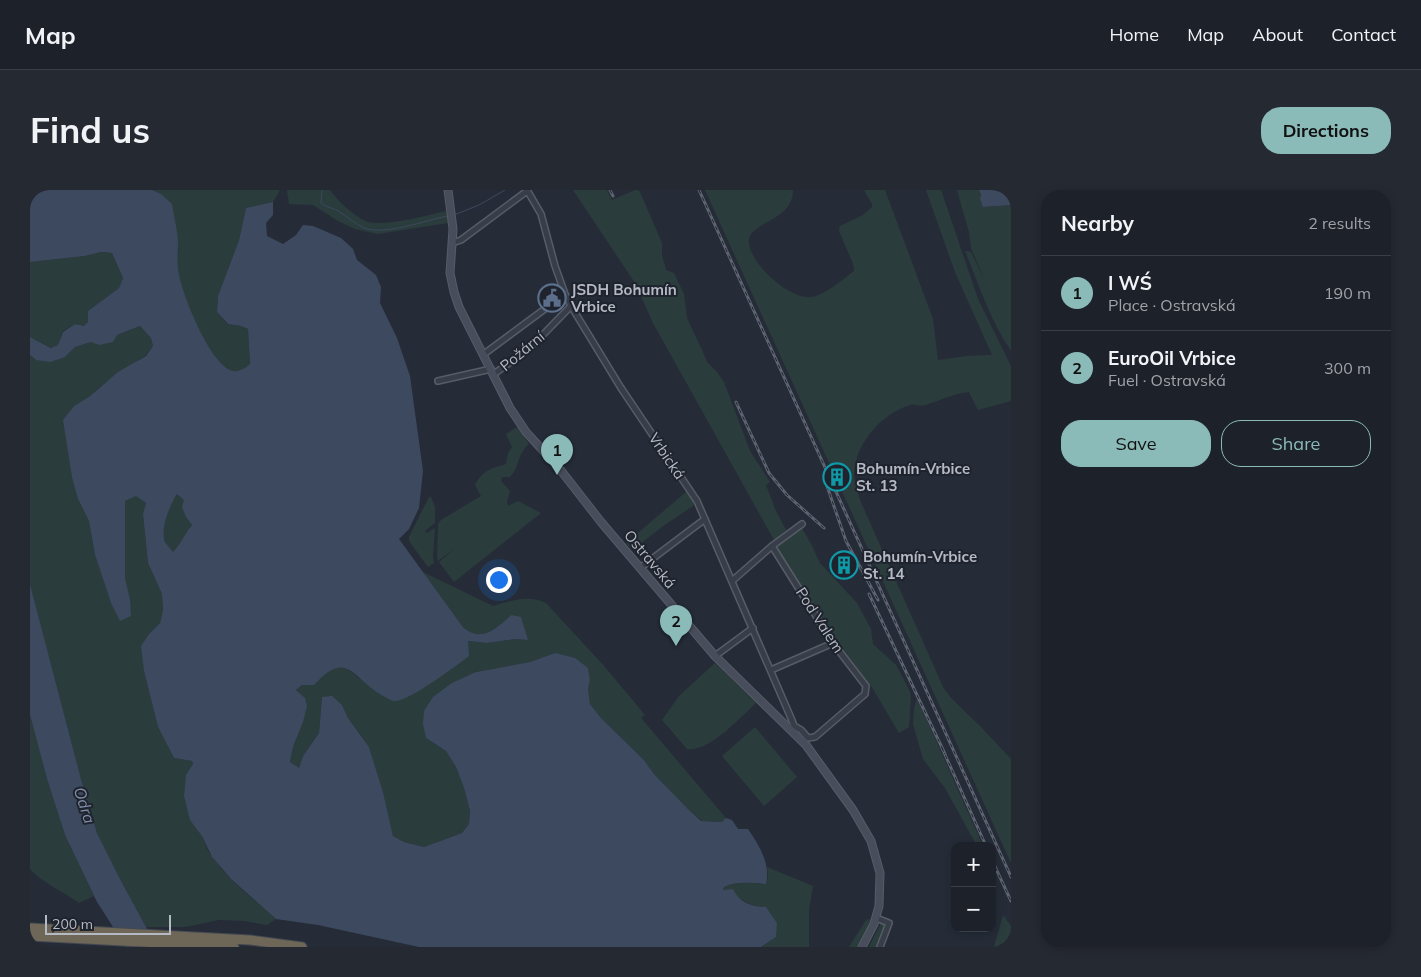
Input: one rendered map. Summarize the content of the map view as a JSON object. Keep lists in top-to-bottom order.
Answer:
{
  "streets": {
    "main road": ["Ostravská"],
    "street": ["Požární", "Vrbická", "Pod Valem"]
  },
  "crossings": [
    ["Požární", "Vrbická"],
    ["Požární", "Ostravská"],
    ["Vrbická", "Ostravská"],
    ["Vrbická", "Pod Valem"],
    ["Ostravská", "Pod Valem"]
  ],
  "water": ["Odra"],
  "places": {
    "public building": ["JSDH Bohumín Vrbice"],
    "building": ["Bohumín-Vrbice St. 13", "Bohumín-Vrbice St. 14"]
  },
  "scale_bar": "200 m",
  "page": {
    "header": "Map",
    "nav": [
      "Home",
      "Map",
      "About",
      "Contact"
    ],
    "buttons": [
      "Directions",
      ["Save", "Share"]
    ],
    "title": "Find us",
    "heading": ["Nearby", "2 results"],
    "list": [
      {
        "mark": "1",
        "name": "I WŚ",
        "note": "Place · Ostravská",
        "value": "190 m"
      },
      {
        "mark": "2",
        "name": "EuroOil Vrbice",
        "note": "Fuel · Ostravská",
        "value": "300 m"
      }
    ],
    "pins": ["1", "2"],
    "map_buttons": ["+", "−"],
    "scale": "200 m"
  }
}
